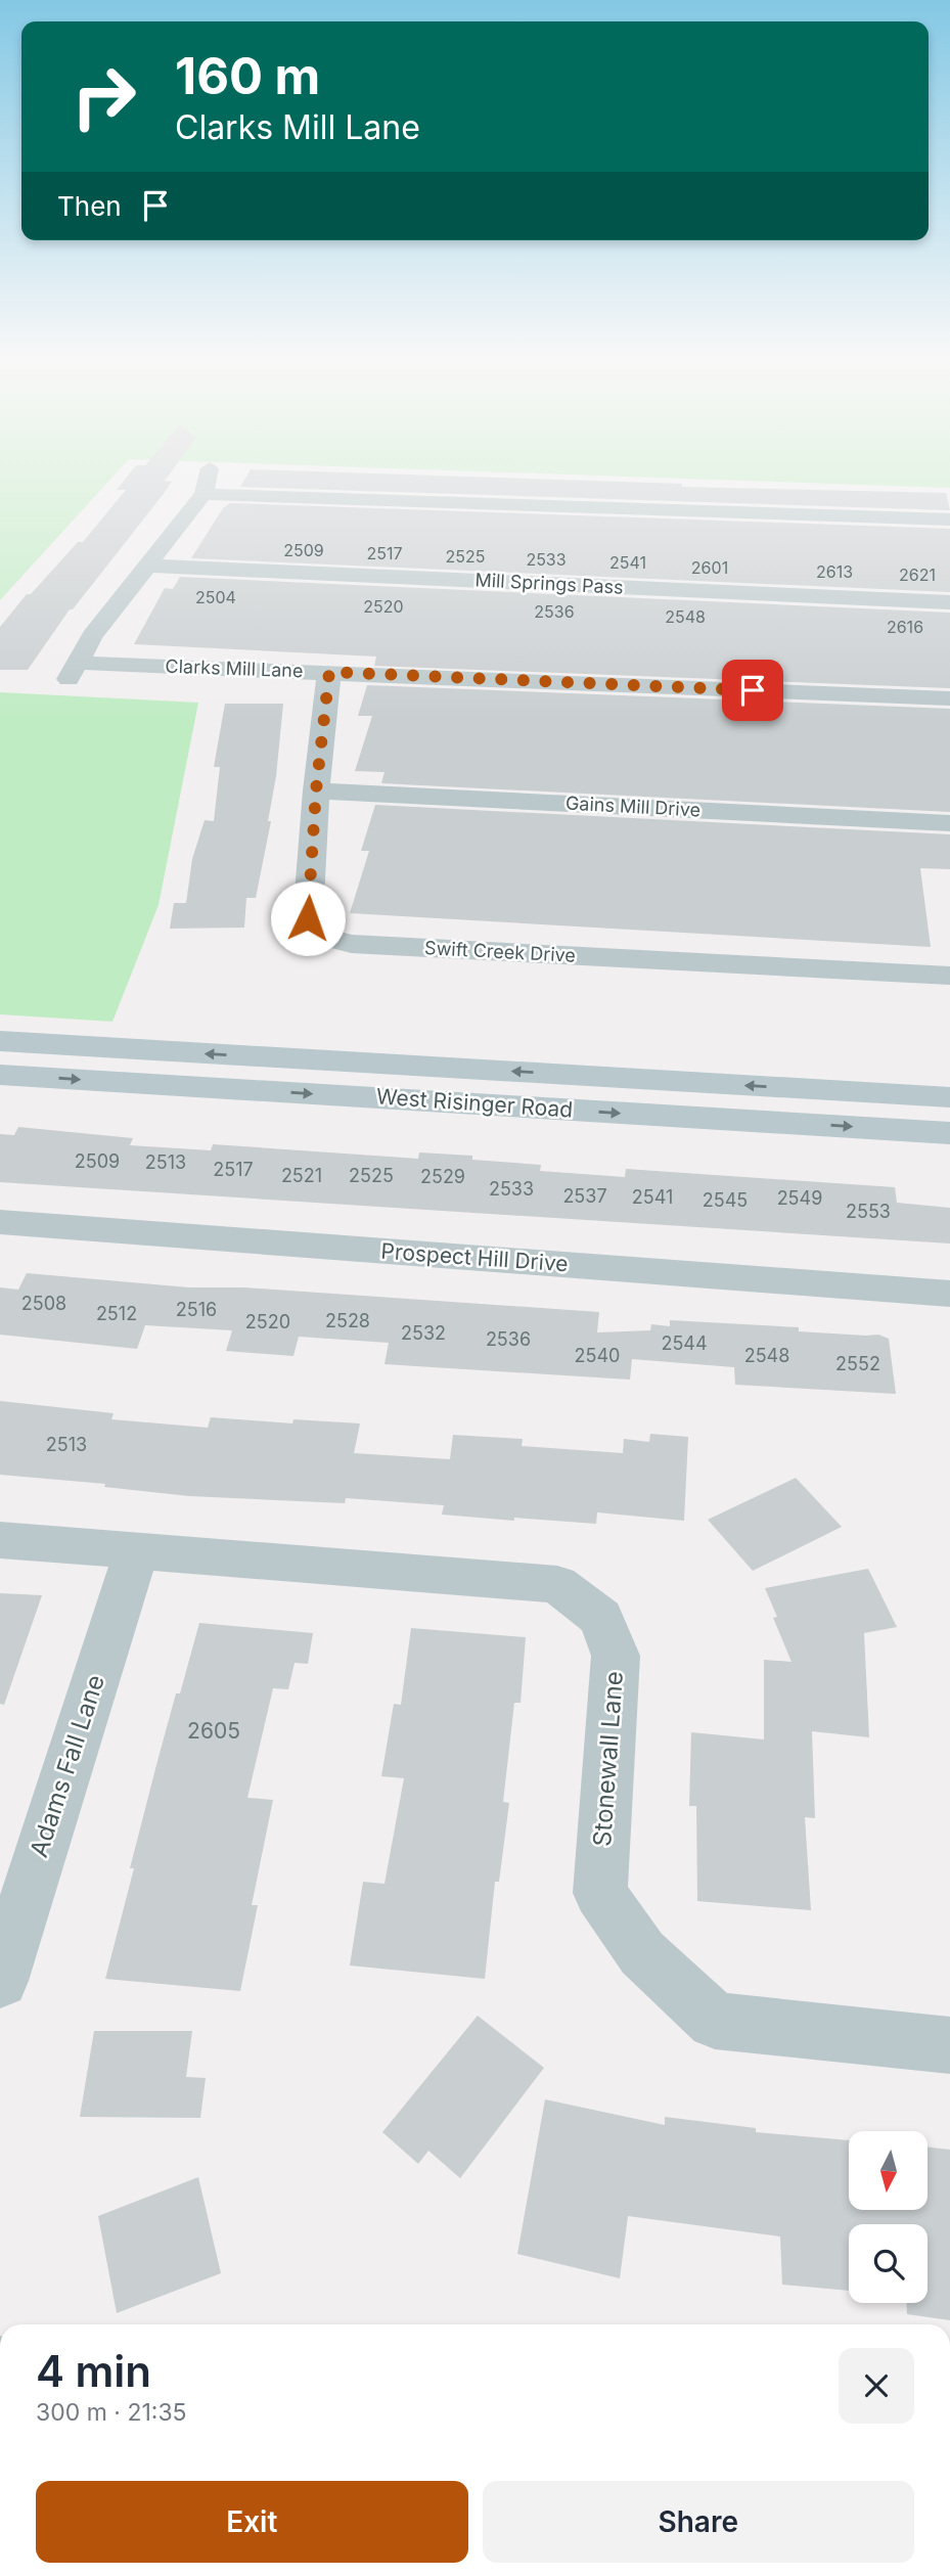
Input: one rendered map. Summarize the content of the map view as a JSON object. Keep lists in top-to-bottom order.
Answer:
{
  "streets": {
    "main road": ["West Risinger Road"],
    "street": [
      "Mill Springs Pass",
      "Clarks Mill Lane",
      "Gains Mill Drive",
      "Swift Creek Drive",
      "Prospect Hill Drive",
      "Stonewall Lane",
      "Adams Fall Lane"
    ]
  },
  "crossings": [
    ["Mill Springs Pass", "Clarks Mill Lane"],
    ["Clarks Mill Lane", "Swift Creek Drive"],
    ["Gains Mill Drive", "Swift Creek Drive"],
    ["Stonewall Lane", "Adams Fall Lane"]
  ],
  "house_numbers": [
    "2509",
    "2517",
    "2525",
    "2533",
    "2541",
    "2601",
    "2613",
    "2621",
    "2504",
    "2520",
    "2536",
    "2548",
    "2616",
    "2509",
    "2513",
    "2517",
    "2521",
    "2525",
    "2529",
    "2533",
    "2537",
    "2541",
    "2549",
    "2545",
    "2553",
    "2508",
    "2516",
    "2512",
    "2528",
    "2520",
    "2532",
    "2536",
    "2544",
    "2540",
    "2548",
    "2552",
    "2513",
    "2605"
  ],
  "north": "bottom",
  "page": {
    "turn": ["160 m", "Clarks Mill Lane"],
    "then": "Then",
    "heading": ["4 min", "300 m · 21:35"],
    "buttons": ["Exit", "Share"]
  }
}
